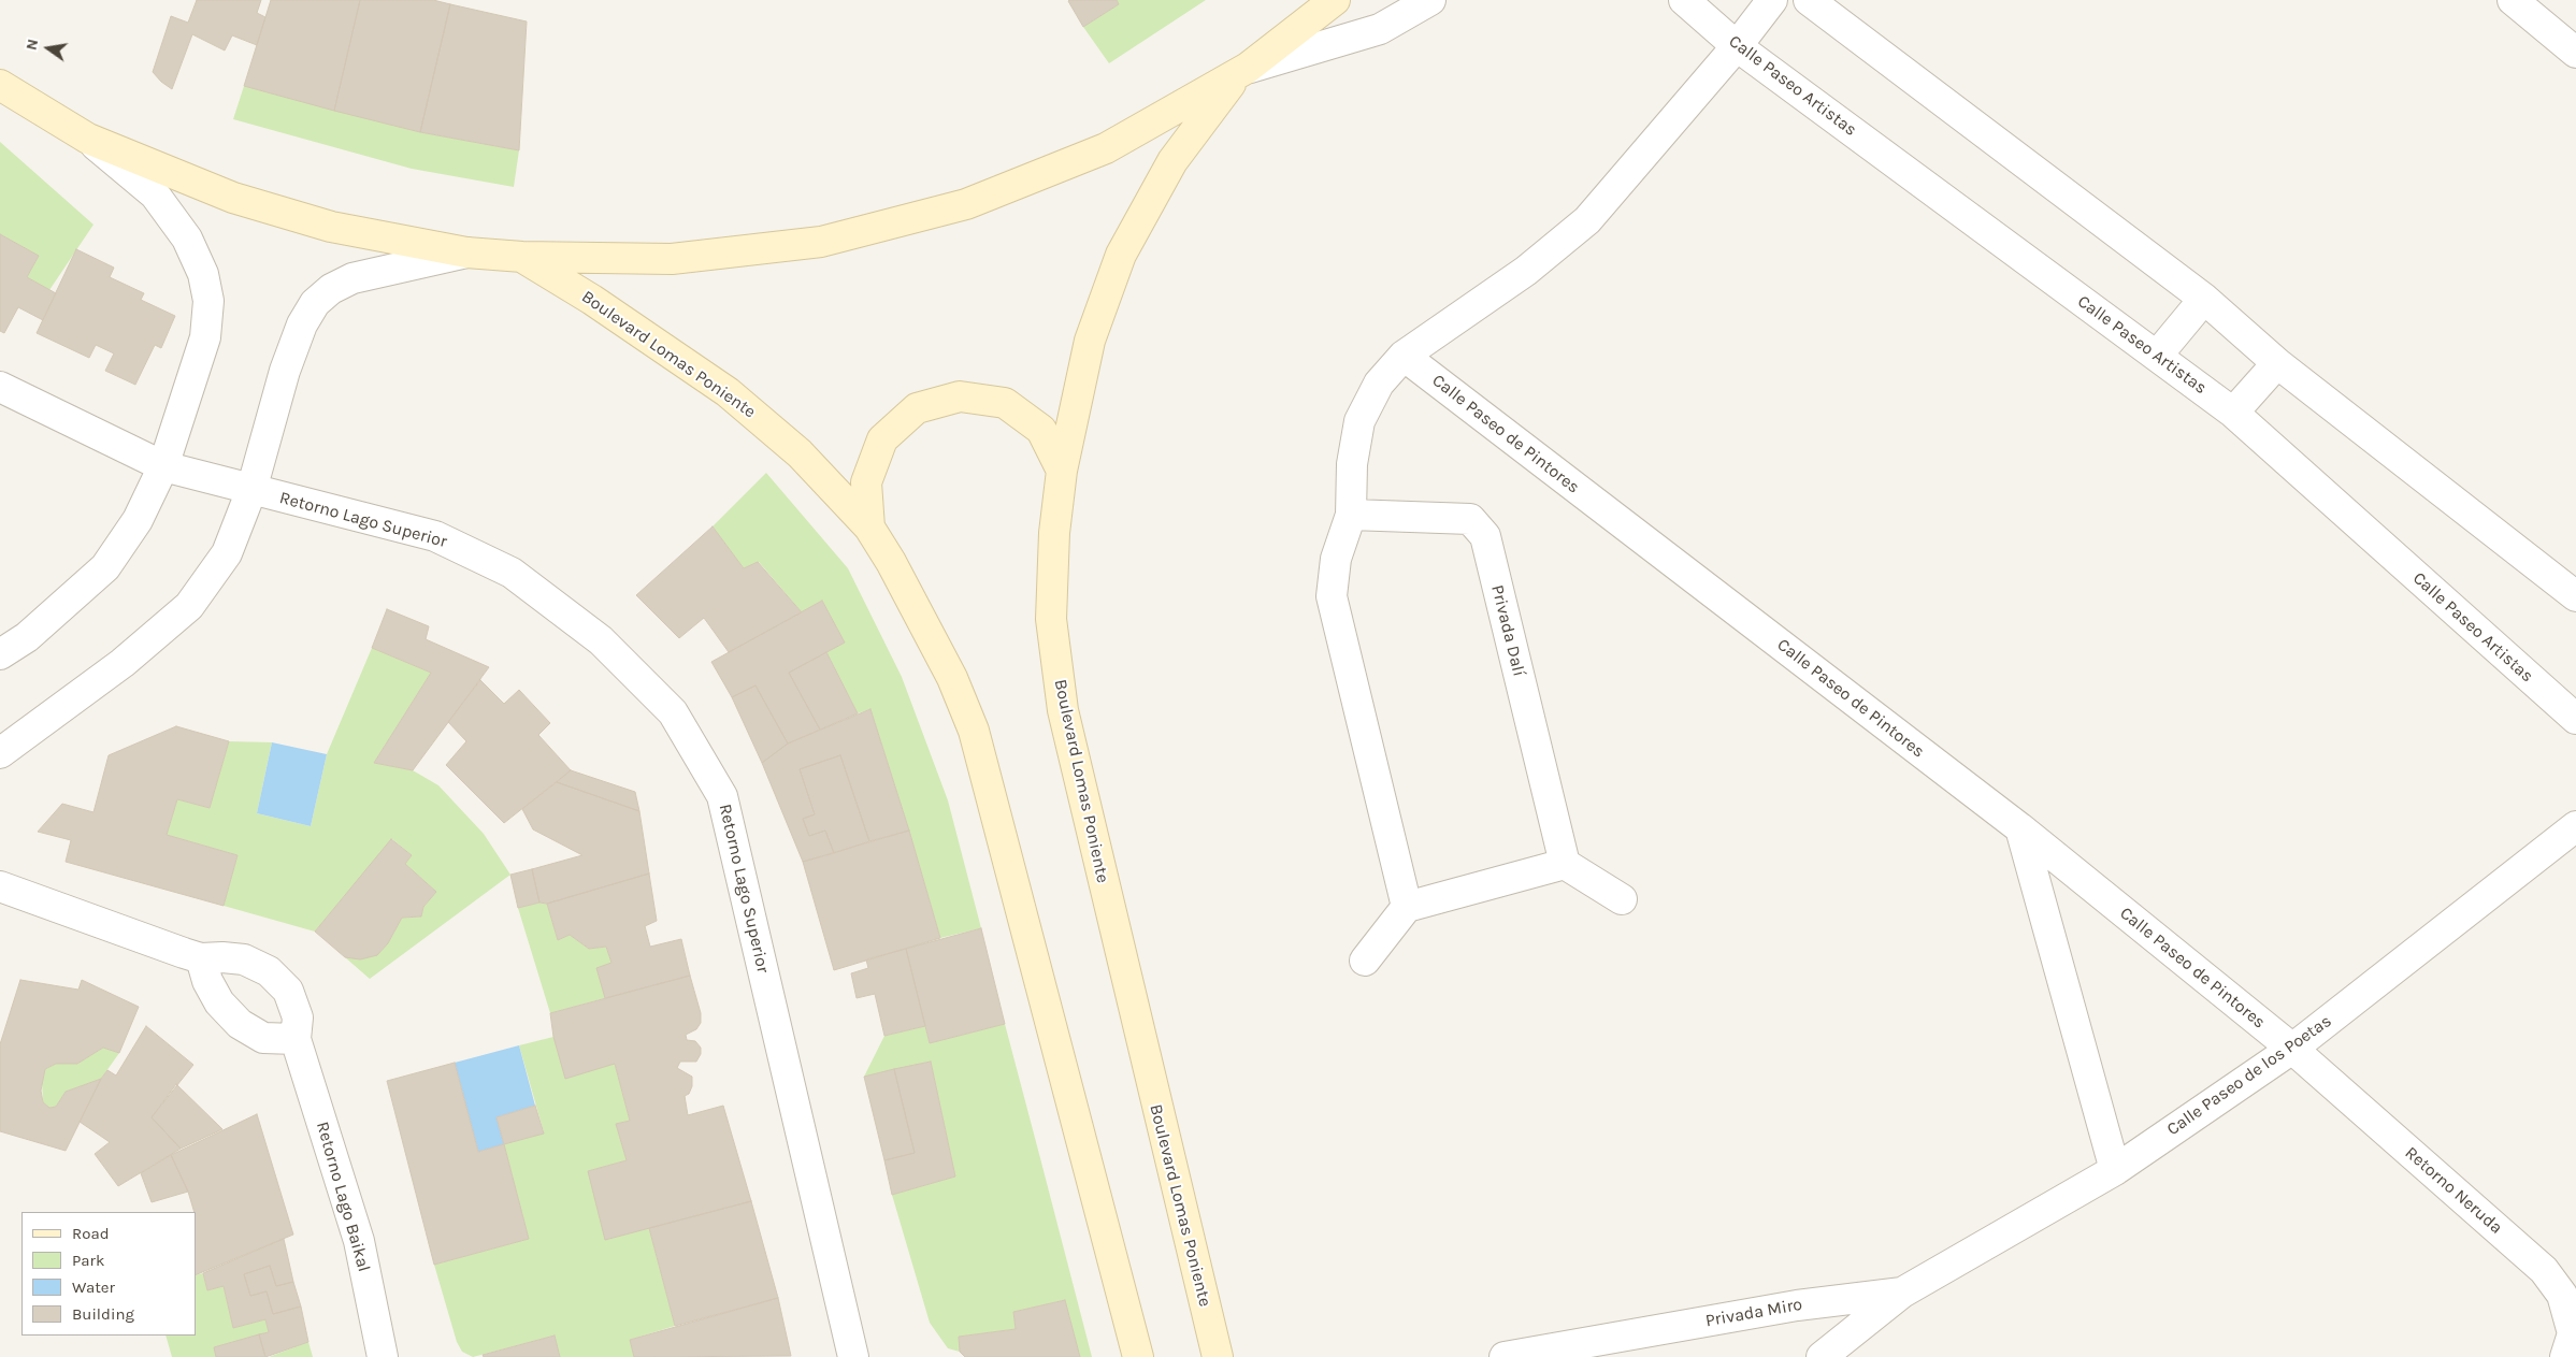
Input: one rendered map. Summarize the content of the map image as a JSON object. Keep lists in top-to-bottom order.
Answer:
{
  "streets": {
    "street": [
      "Calle Paseo Artistas",
      "Boulevard Lomas Poniente",
      "Calle Paseo de Pintores",
      "Retorno Lago Superior",
      "Privada Dalí",
      "Calle Paseo de los Poetas",
      "Retorno Neruda",
      "Retorno Lago Baikal",
      "Privada Miro"
    ]
  },
  "crossings": [
    ["Calle Paseo de Pintores", "Calle Paseo de los Poetas"],
    ["Calle Paseo de Pintores", "Retorno Neruda"],
    ["Calle Paseo de los Poetas", "Retorno Neruda"],
    ["Calle Paseo de los Poetas", "Privada Miro"]
  ],
  "legend": [
    "Road",
    "Park",
    "Water",
    "Building"
  ],
  "north": "left"
}
